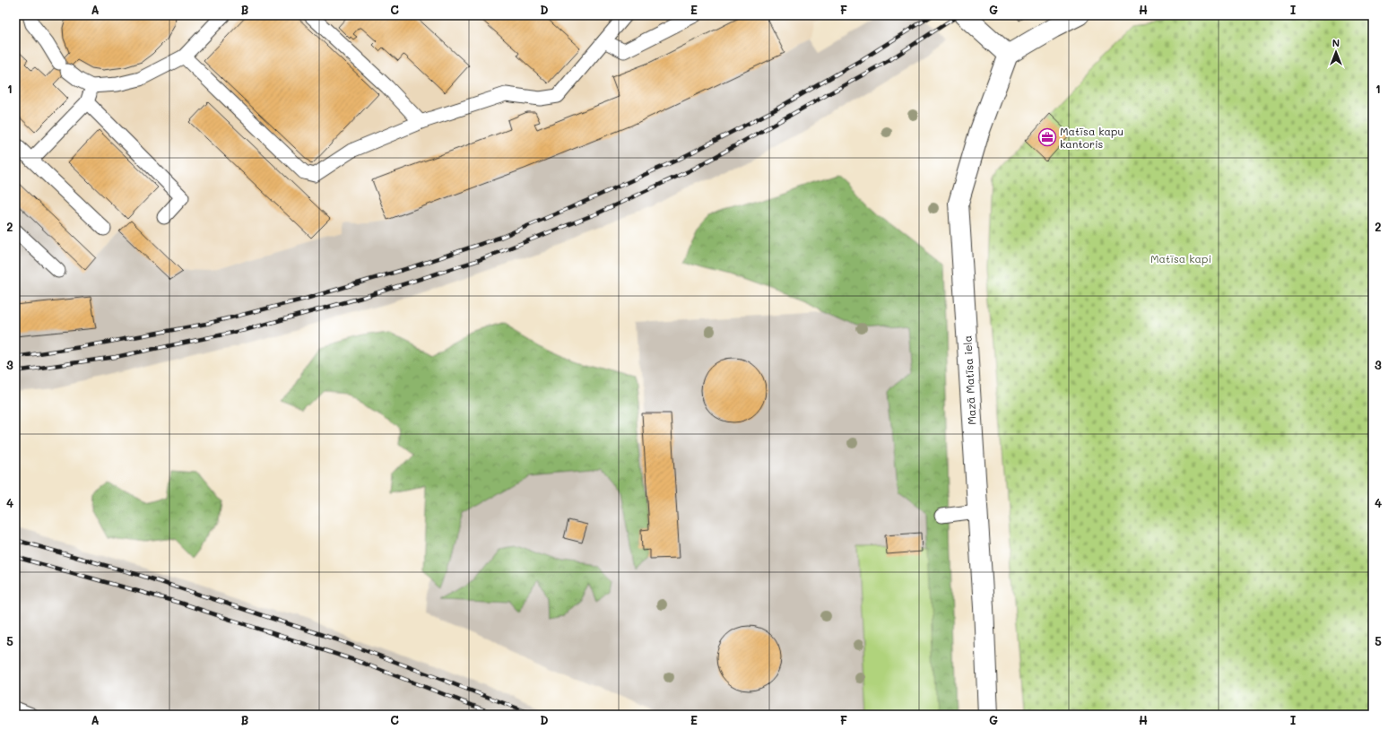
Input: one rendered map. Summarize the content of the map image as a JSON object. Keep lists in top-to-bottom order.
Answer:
{
  "streets": {
    "street": ["Mazā Matīsa iela"]
  },
  "parks": ["Matīsa kapi"],
  "places": {
    "office": ["Matīsa kapu kantoris"]
  },
  "north": "top",
  "grid": {
    "columns": [
      "A",
      "B",
      "C",
      "D",
      "E",
      "F",
      "G",
      "H",
      "I"
    ],
    "rows": [
      "1",
      "2",
      "3",
      "4",
      "5"
    ]
  }
}
